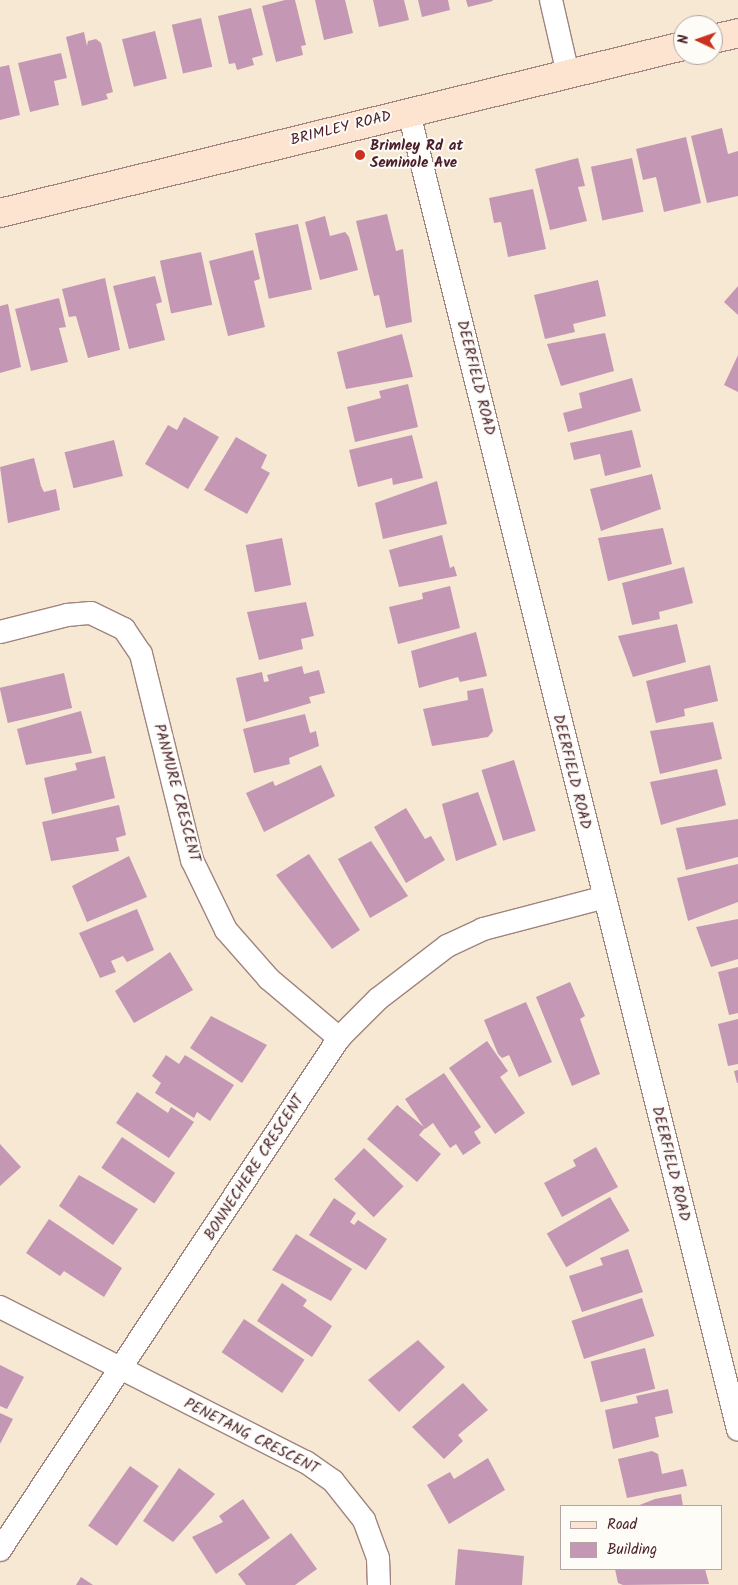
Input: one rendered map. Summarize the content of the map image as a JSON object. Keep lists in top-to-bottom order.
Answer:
{
  "streets": {
    "main road": ["BRIMLEY ROAD"],
    "street": [
      "DEERFIELD ROAD",
      "PANMURE CRESCENT",
      "BONNECHERE CRESCENT",
      "PENETANG CRESCENT"
    ]
  },
  "crossings": [
    ["BRIMLEY ROAD", "DEERFIELD ROAD"],
    ["DEERFIELD ROAD", "BONNECHERE CRESCENT"],
    ["PANMURE CRESCENT", "BONNECHERE CRESCENT"],
    ["BONNECHERE CRESCENT", "PENETANG CRESCENT"]
  ],
  "places": ["Brimley Rd at Seminole Ave"],
  "legend": ["Road", "Building"],
  "north": "left"
}
